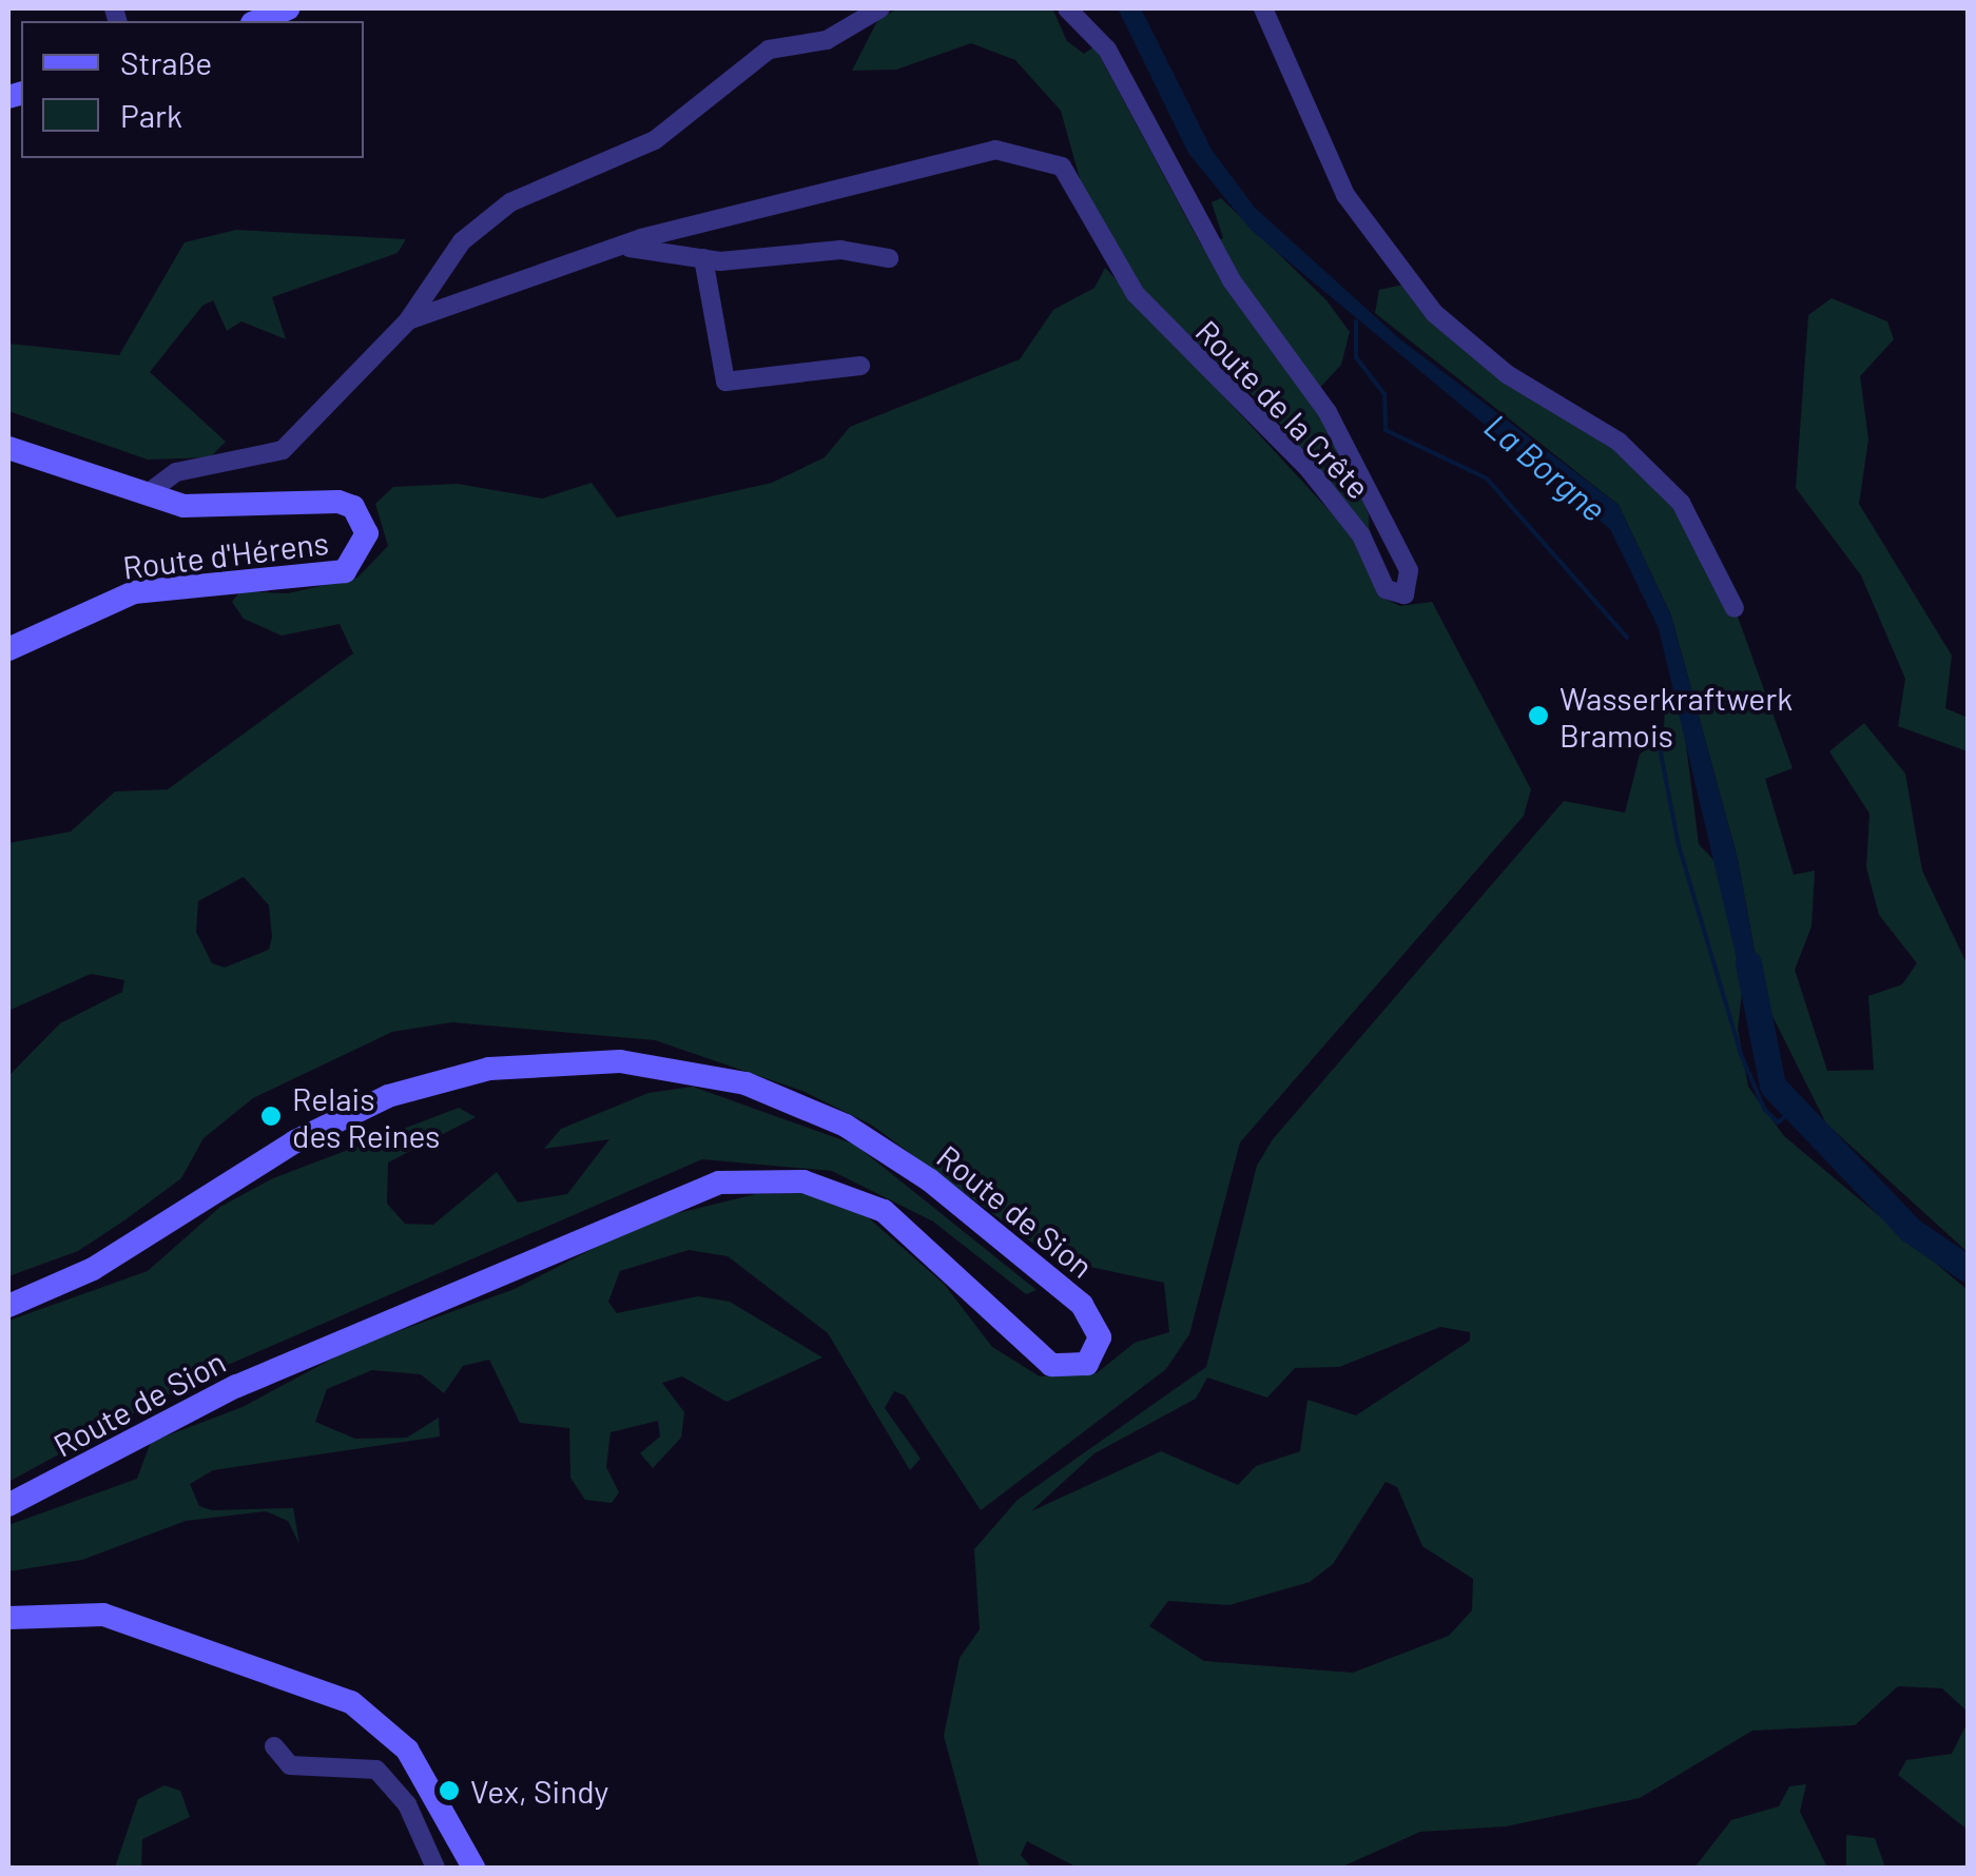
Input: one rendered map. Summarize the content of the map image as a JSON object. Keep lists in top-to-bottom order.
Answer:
{
  "streets": {
    "main road": ["Route d'Hérens", "Route de Sion"],
    "street": ["Route de la Crête"]
  },
  "crossings": [
    ["Route de la Crête", "Route d'Hérens"]
  ],
  "water": ["La Borgne"],
  "places": ["Wasserkraftwerk Bramois", "Relais des Reines", "Vex, Sindy"],
  "legend": ["Straße", "Park"]
}
